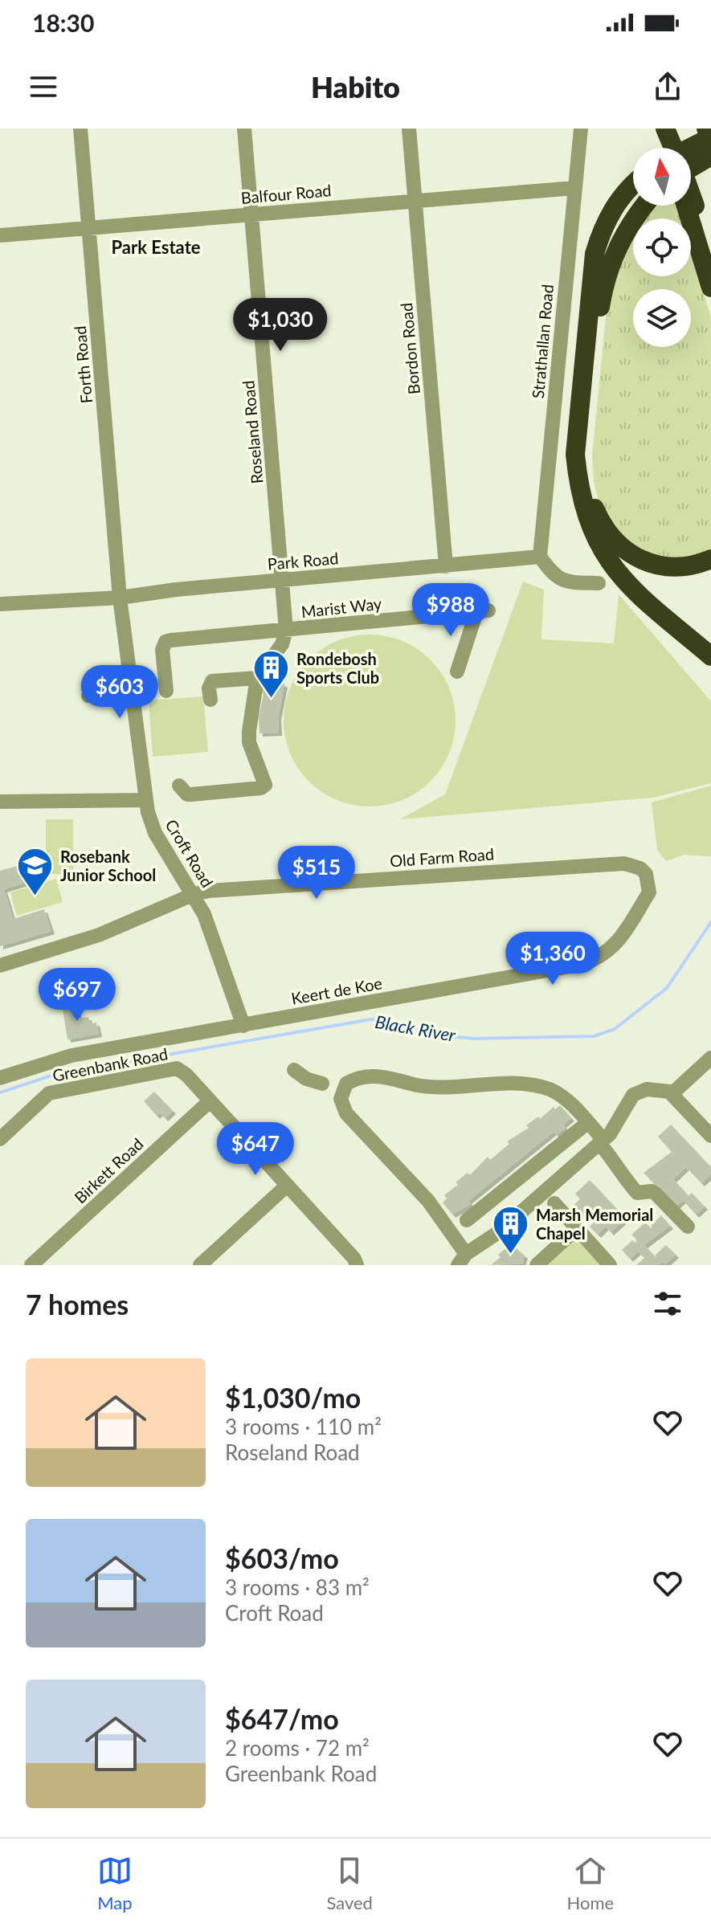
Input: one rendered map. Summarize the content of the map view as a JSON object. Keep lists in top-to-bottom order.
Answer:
{
  "streets": {
    "street": [
      "Balfour Road",
      "Strathallan Road",
      "Bordon Road",
      "Forth Road",
      "Roseland Road",
      "Park Road",
      "Marist Way",
      "Croft Road",
      "Old Farm Road",
      "Keert de Koe",
      "Greenbank Road",
      "Birkett Road"
    ]
  },
  "crossings": [
    ["Balfour Road", "Strathallan Road"],
    ["Balfour Road", "Bordon Road"],
    ["Balfour Road", "Forth Road"],
    ["Balfour Road", "Roseland Road"],
    ["Strathallan Road", "Park Road"],
    ["Bordon Road", "Park Road"],
    ["Forth Road", "Park Road"],
    ["Forth Road", "Croft Road"],
    ["Roseland Road", "Park Road"],
    ["Roseland Road", "Marist Way"],
    ["Park Road", "Croft Road"],
    ["Croft Road", "Old Farm Road"],
    ["Croft Road", "Keert de Koe"],
    ["Old Farm Road", "Keert de Koe"],
    ["Greenbank Road", "Birkett Road"]
  ],
  "districts": ["Park Estate"],
  "water": ["Black River"],
  "places": {
    "building": ["Rondebosh Sports Club", "Marsh Memorial Chapel"],
    "school or university": ["Rosebank Junior School"]
  },
  "north": "top",
  "page": {
    "status": "18:30",
    "header": "Habito",
    "price": [
      "$1,030",
      "$988",
      "$603",
      "$515",
      "$1,360",
      "$697",
      "$647"
    ],
    "heading": "7 homes",
    "list": [
      {
        "name": "$1,030/mo",
        "note": "3 rooms · 110 m² · Roseland Road"
      },
      {
        "name": "$603/mo",
        "note": "3 rooms · 83 m² · Croft Road"
      },
      {
        "name": "$647/mo",
        "note": "2 rooms · 72 m² · Greenbank Road"
      }
    ],
    "tabs": ["Map", "Saved", "Home"]
  }
}
